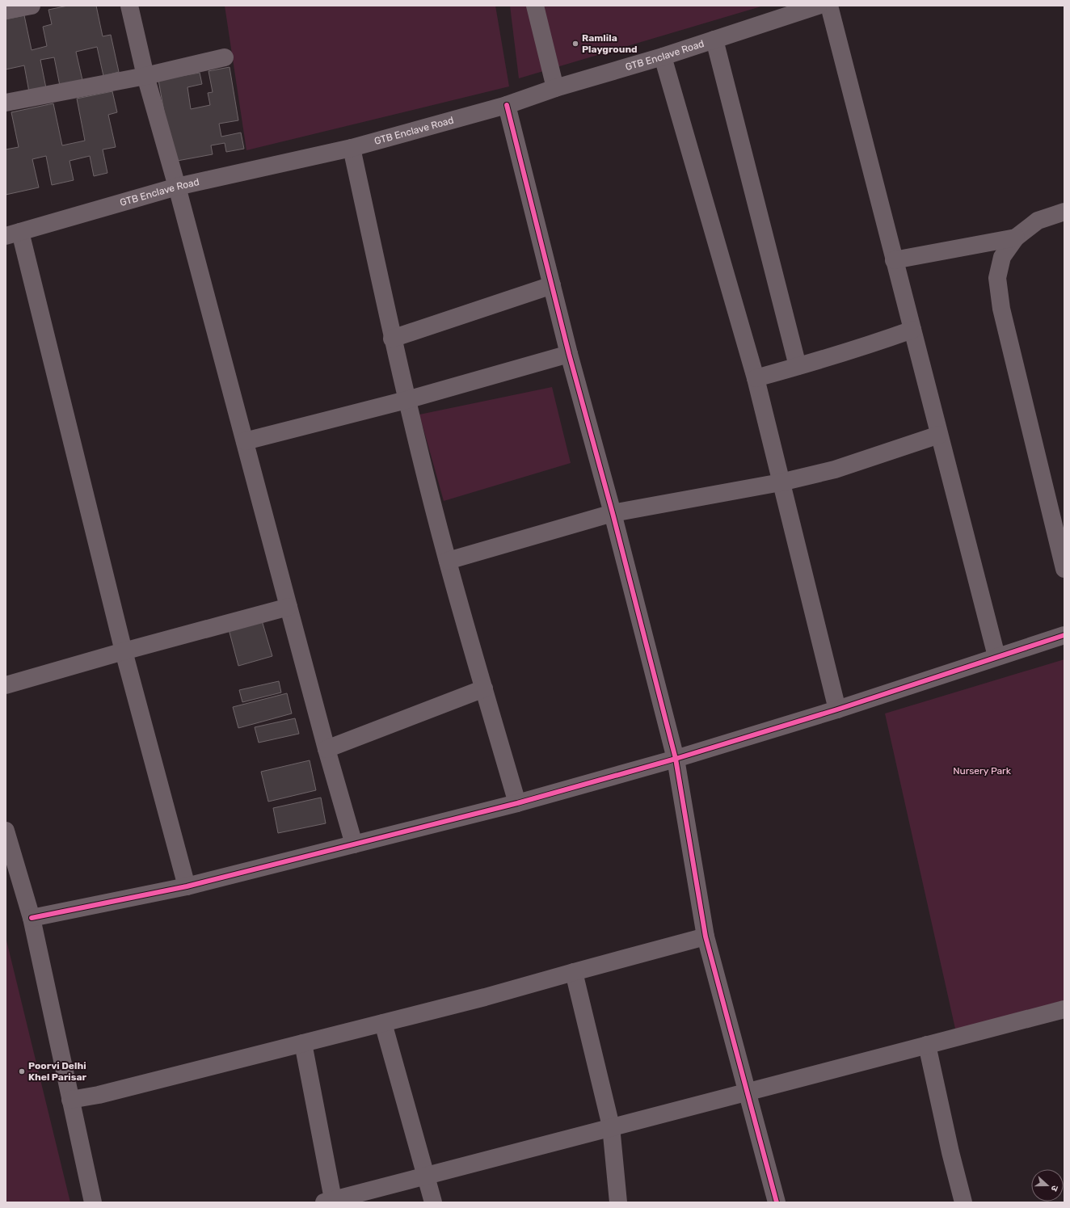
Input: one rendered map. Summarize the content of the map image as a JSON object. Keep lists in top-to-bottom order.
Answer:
{
  "streets": {
    "street": ["GTB Enclave Road"]
  },
  "parks": ["Nursery Park"],
  "places": ["Ramlila Playground", "Poorvi Delhi Khel Parisar"],
  "north": "right"
}
